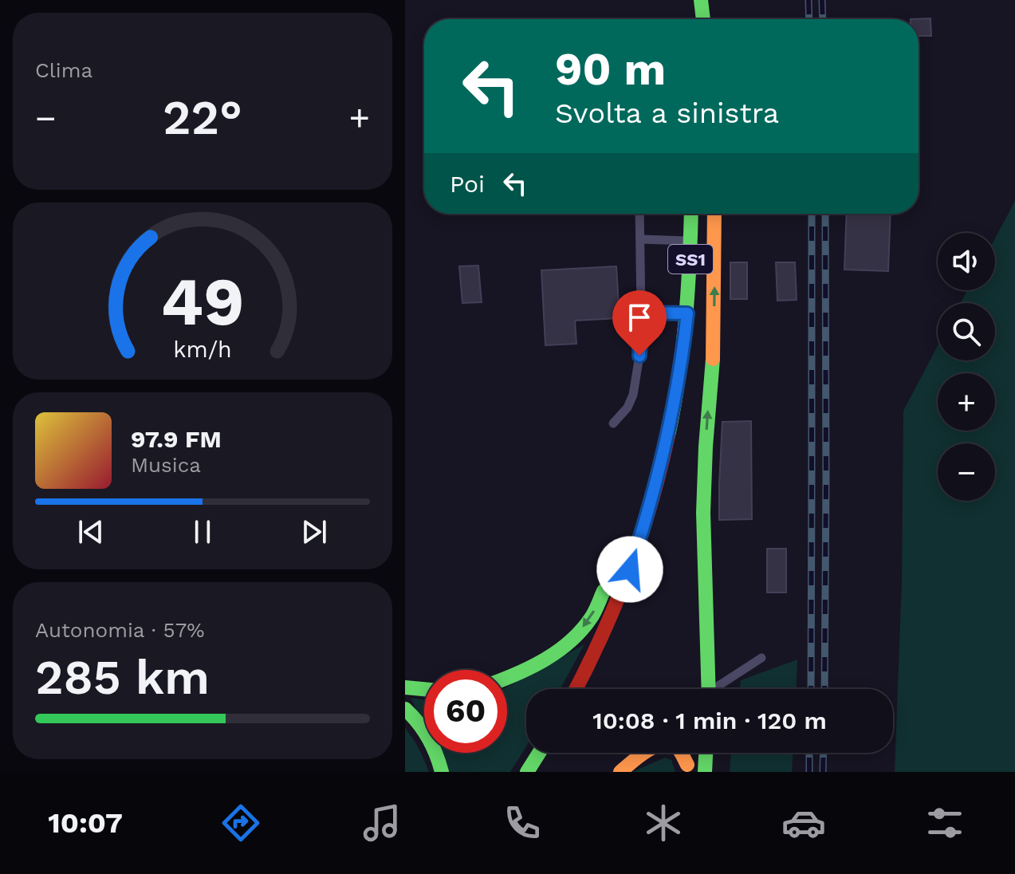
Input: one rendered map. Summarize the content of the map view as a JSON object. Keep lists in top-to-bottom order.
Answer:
{
  "streets": {
    "main road": ["SS1"]
  },
  "page": {
    "tile": [
      "Clima",
      ["Autonomia · 57%", "285 km"]
    ],
    "turn": ["90 m", "Svolta a sinistra"],
    "heat": ["−", "22°", "+"],
    "then": "Poi",
    "map_buttons": ["+", "−"],
    "song": ["97.9 FM", "Musica"],
    "limit": "60",
    "trip": "10:08 · 1 min · 120 m",
    "tabs": "10:07",
    "gauge": ["49", "km/h"]
  }
}
